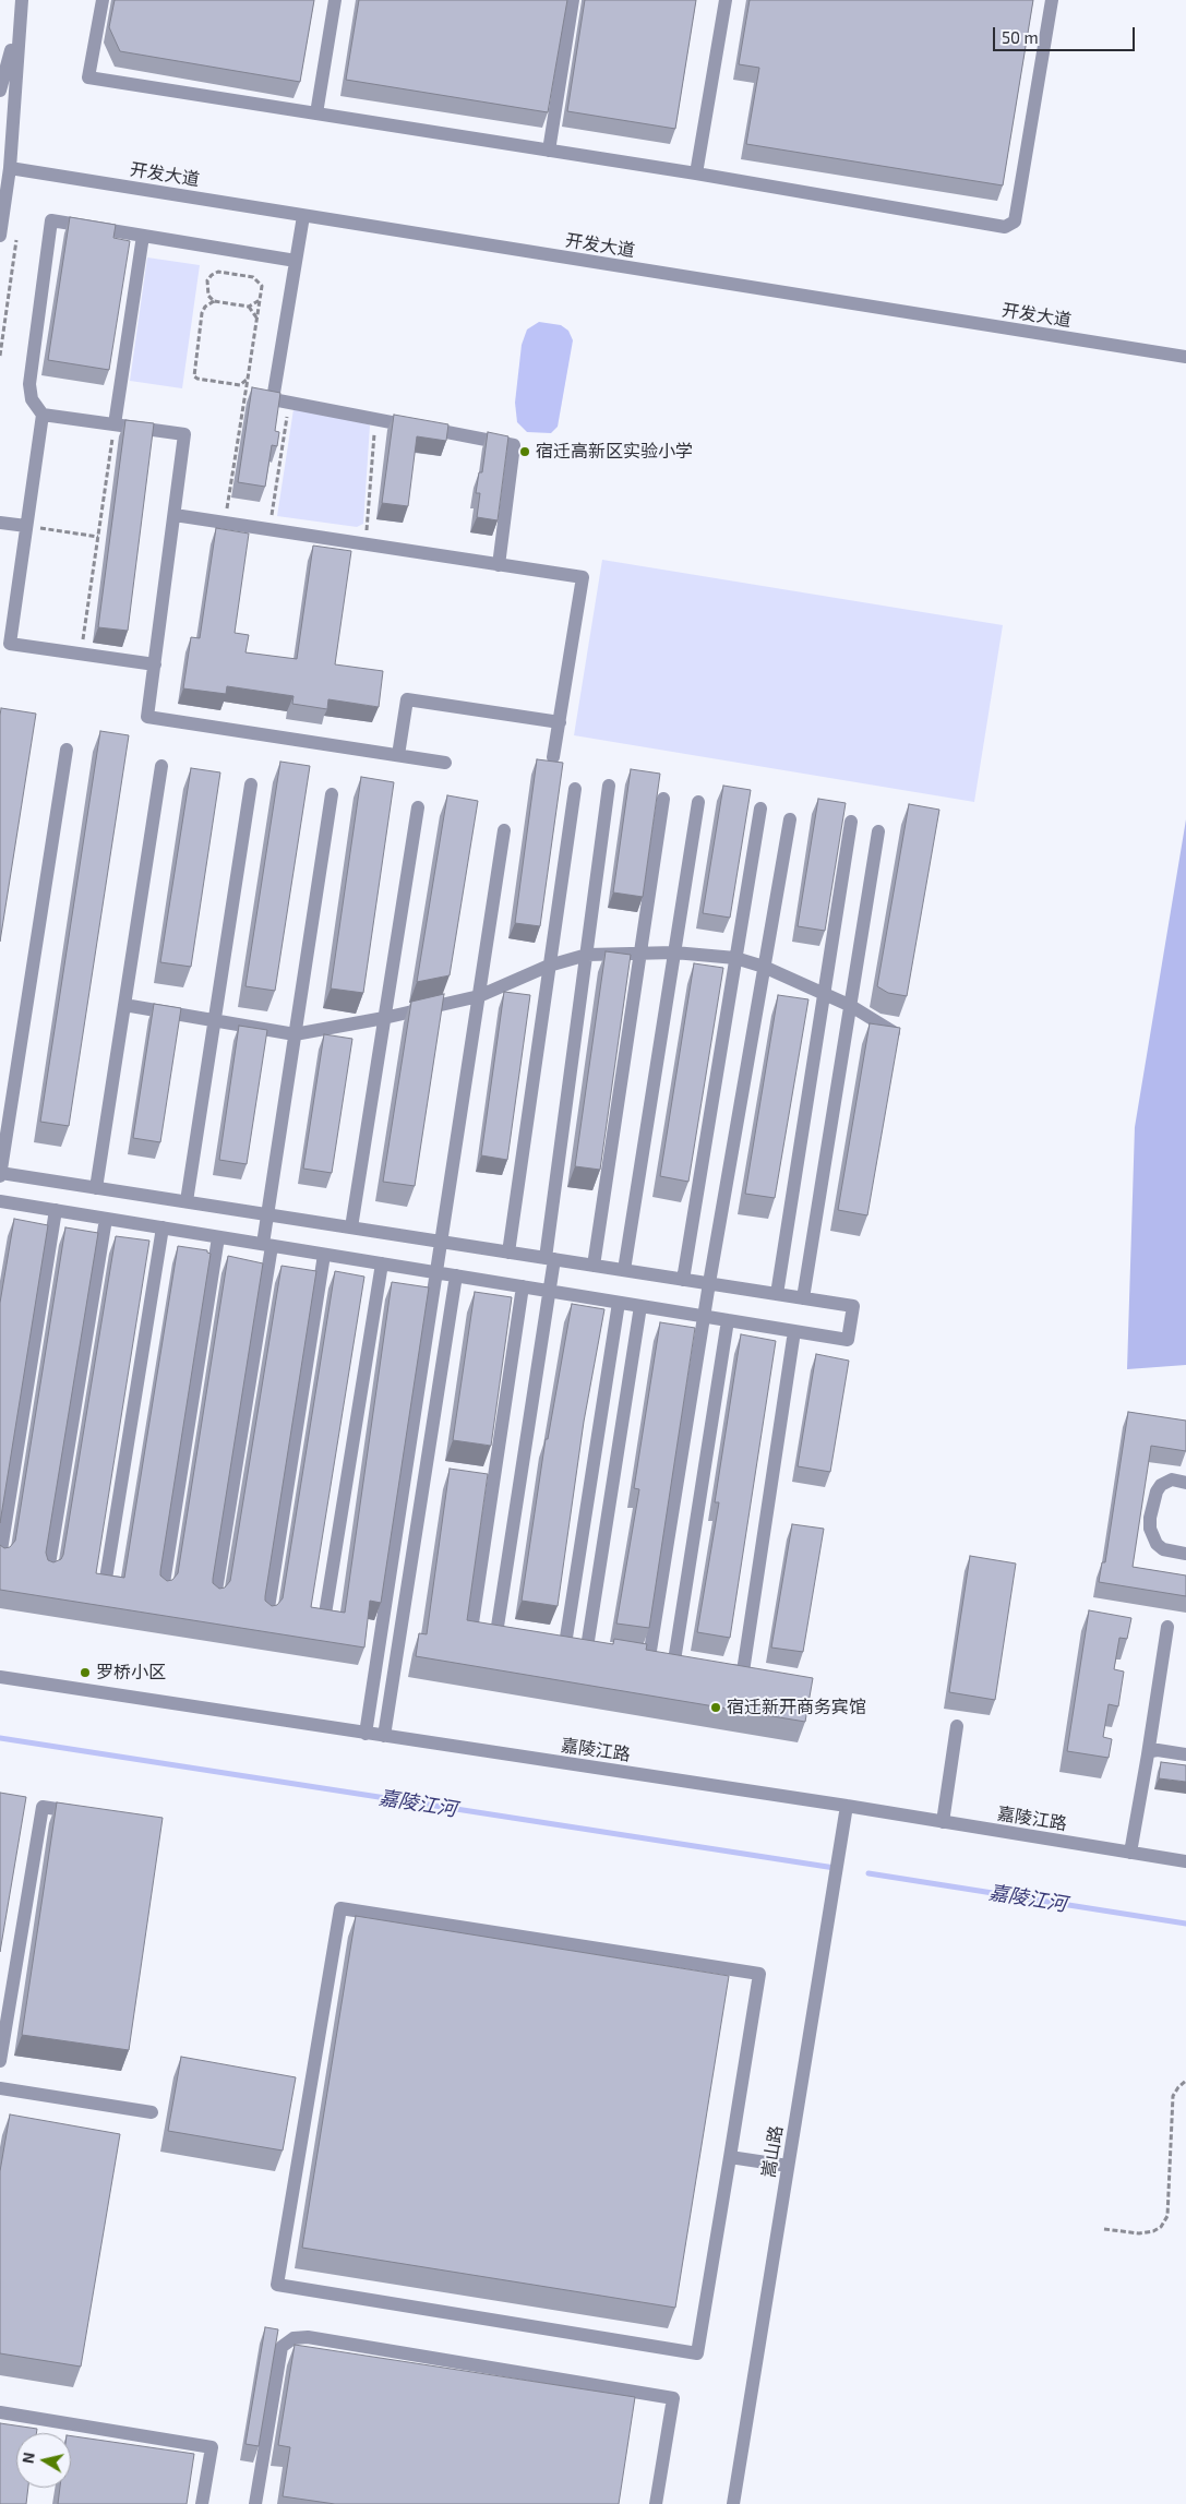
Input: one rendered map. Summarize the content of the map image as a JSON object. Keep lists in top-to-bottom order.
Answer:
{
  "streets": {
    "street": ["开发大道", "嘉陵江路", "嵩山路"]
  },
  "crossings": [
    ["嘉陵江路", "嵩山路"]
  ],
  "water": ["嘉陵江河"],
  "places": ["宿迁高新区实验小学", "罗桥小区", "宿迁新开商务宾馆"],
  "scale_bar": "50 m",
  "north": "left"
}
